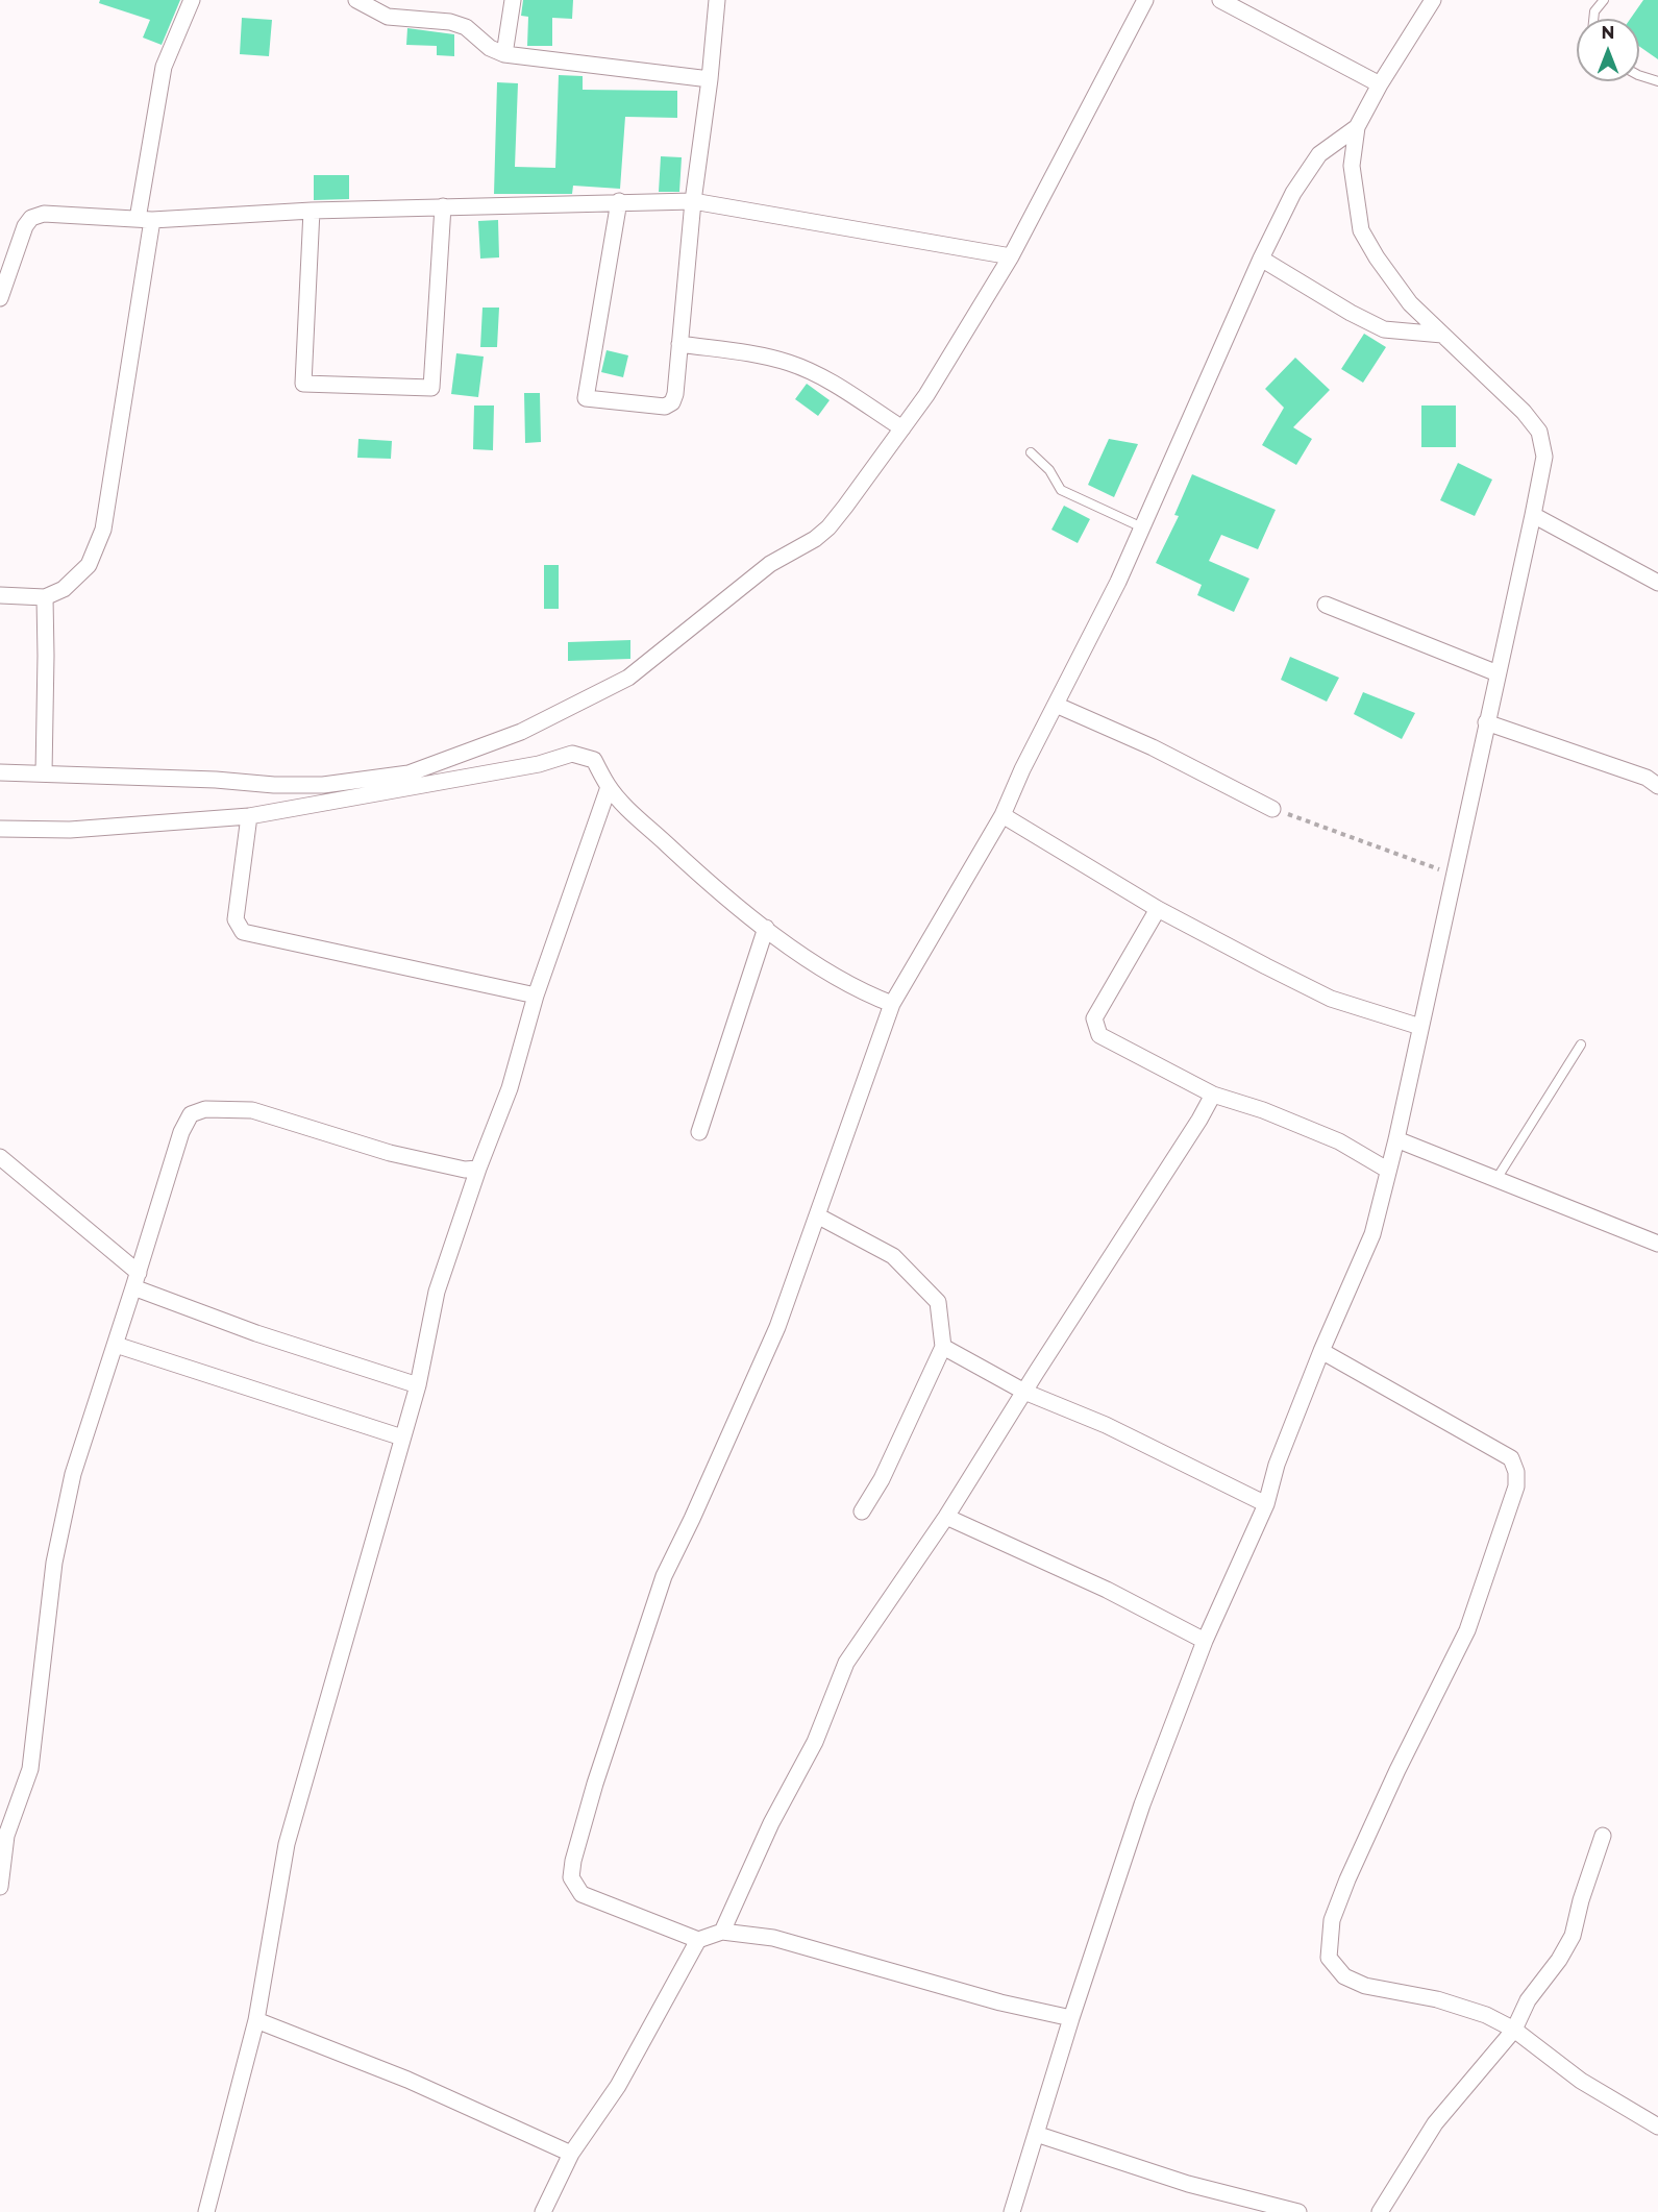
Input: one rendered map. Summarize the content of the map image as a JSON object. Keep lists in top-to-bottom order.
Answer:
{
  "north": "top"
}
